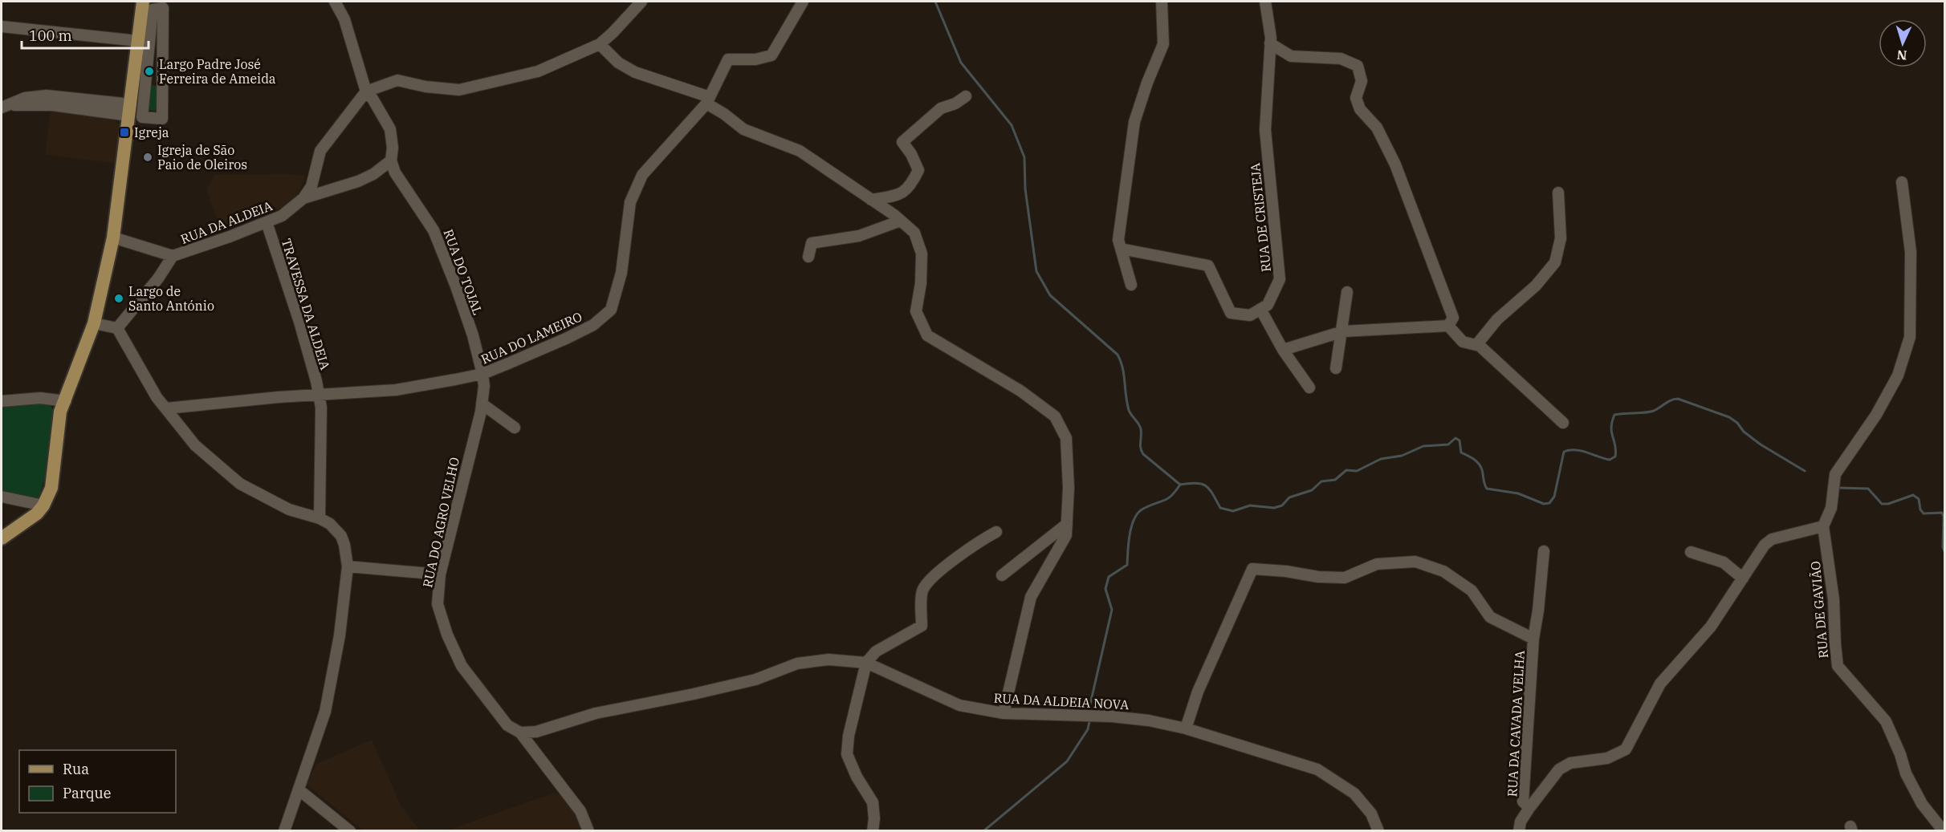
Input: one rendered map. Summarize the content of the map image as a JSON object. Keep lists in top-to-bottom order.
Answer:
{
  "streets": {
    "street": [
      "RUA DE CRISTEJA",
      "RUA DA ALDEIA",
      "RUA DO TOJAL",
      "TRAVESSA DA ALDEIA",
      "RUA DO LAMEIRO",
      "RUA DO AGRO VELHO",
      "RUA DE GAVIÃO",
      "RUA DA ALDEIA NOVA",
      "RUA DA CAVADA VELHA"
    ]
  },
  "crossings": [
    ["RUA DA ALDEIA", "RUA DO TOJAL"],
    ["RUA DA ALDEIA", "TRAVESSA DA ALDEIA"],
    ["RUA DO TOJAL", "RUA DO LAMEIRO"],
    ["RUA DO TOJAL", "RUA DO AGRO VELHO"],
    ["TRAVESSA DA ALDEIA", "RUA DO LAMEIRO"],
    ["RUA DO LAMEIRO", "RUA DO AGRO VELHO"],
    ["RUA DO AGRO VELHO", "RUA DA ALDEIA NOVA"],
    ["RUA DE GAVIÃO", "RUA DA CAVADA VELHA"],
    ["RUA DA ALDEIA NOVA", "RUA DA CAVADA VELHA"]
  ],
  "places": {
    "other": ["Largo Padre José Ferreira de Ameida", "Igreja de São Paio de Oleiros", "Largo de Santo António"],
    "transit": ["Igreja"]
  },
  "legend": ["Rua", "Parque"],
  "scale_bar": "100 m",
  "north": "bottom"
}
